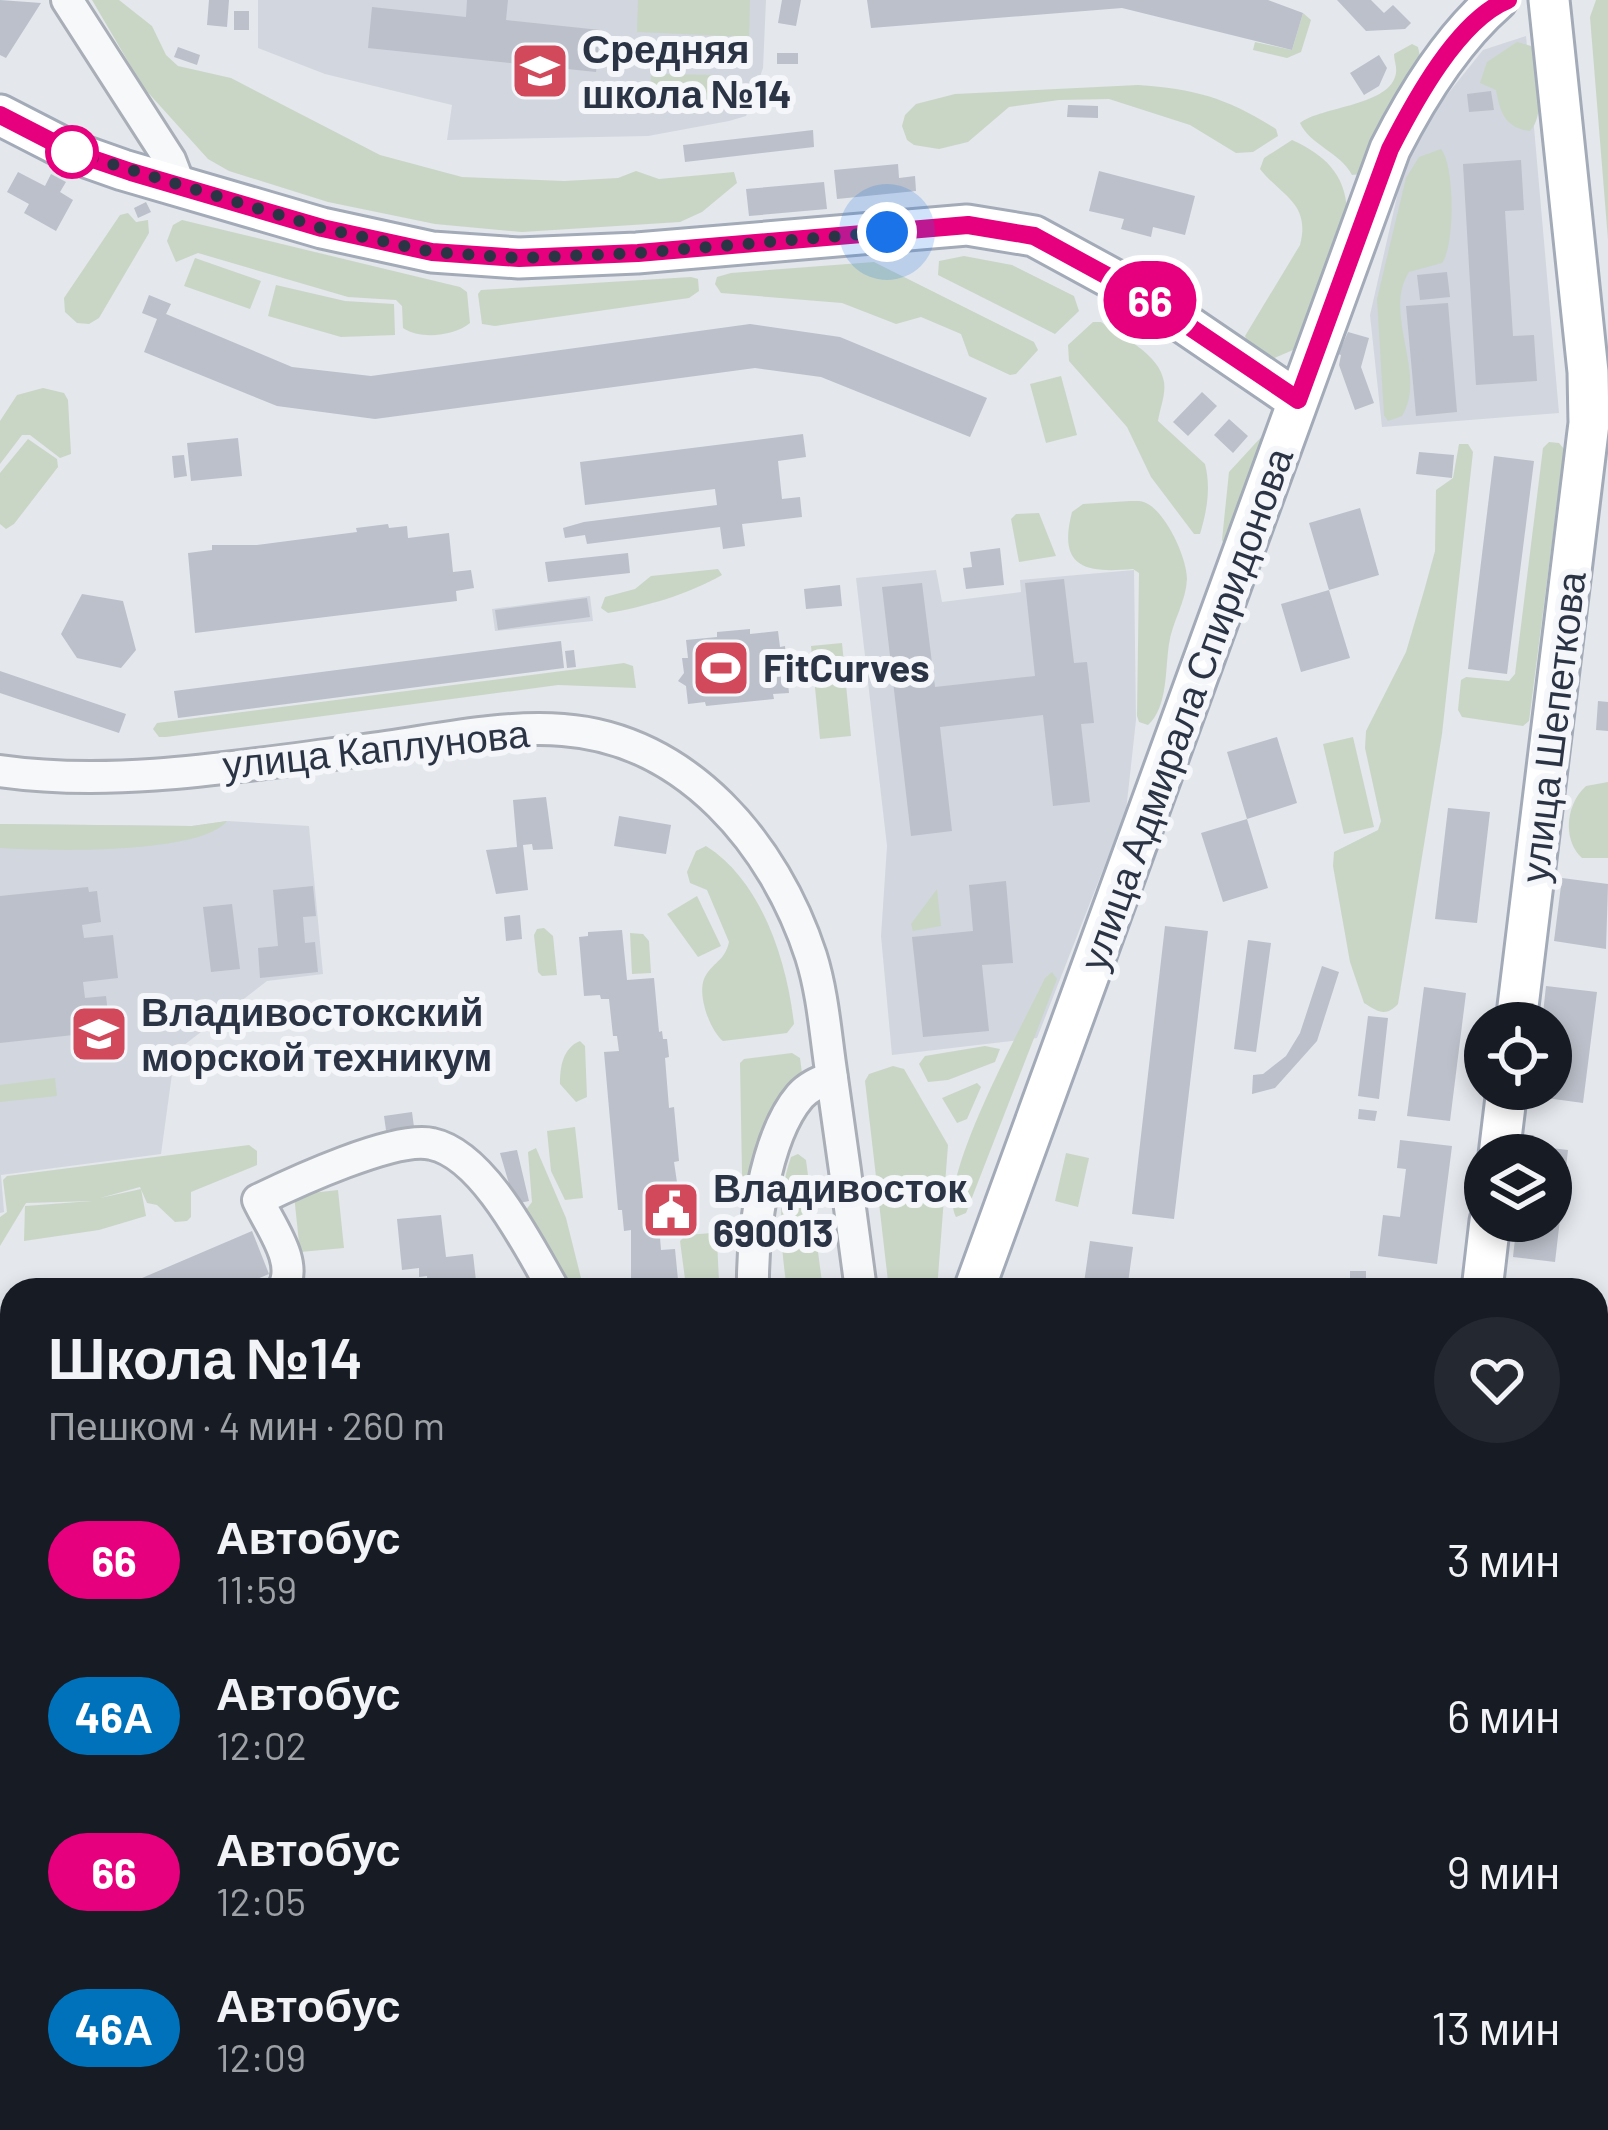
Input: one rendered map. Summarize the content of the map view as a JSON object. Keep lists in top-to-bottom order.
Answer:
{
  "streets": {
    "main road": ["улица Адмирала Спиридонова", "улица Шепеткова"],
    "street": ["улица Каплунова"]
  },
  "places": {
    "school or university": ["Средняя школа №14", "Владивостокский морской техникум"],
    "sports": ["FitCurves"],
    "public building": ["Владивосток 690013"]
  },
  "lines": ["bus line 66"],
  "page": {
    "on_map": "66",
    "heading": ["Школа №14", "Пешком · 4 мин · 260 m"],
    "list": [
      {
        "mark": "66",
        "name": "Автобус",
        "note": "11:59",
        "value": "3 мин"
      },
      {
        "mark": "46А",
        "name": "Автобус",
        "note": "12:02",
        "value": "6 мин"
      },
      {
        "mark": "66",
        "name": "Автобус",
        "note": "12:05",
        "value": "9 мин"
      },
      {
        "mark": "46А",
        "name": "Автобус",
        "note": "12:09",
        "value": "13 мин"
      }
    ]
  }
}
